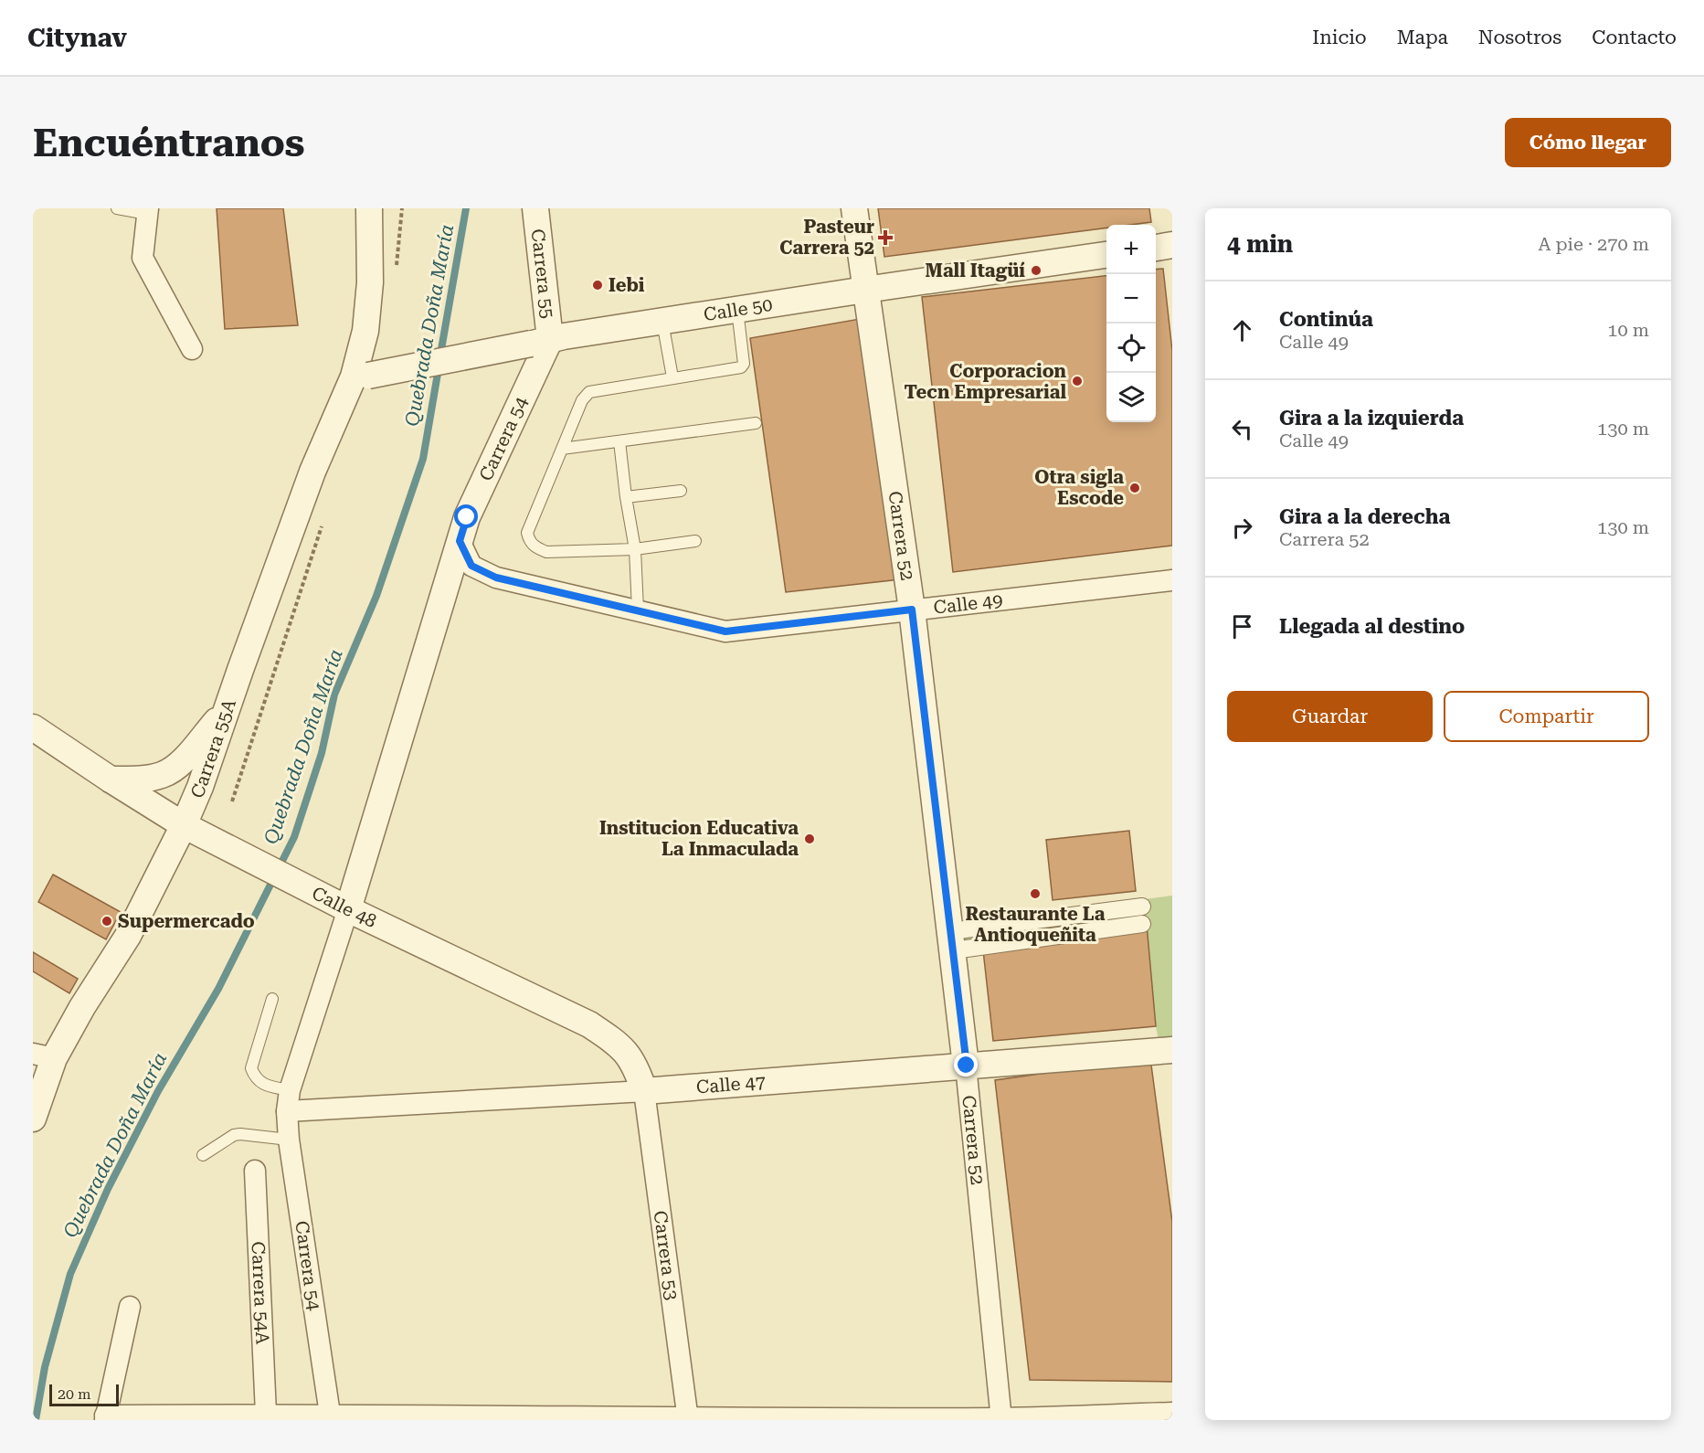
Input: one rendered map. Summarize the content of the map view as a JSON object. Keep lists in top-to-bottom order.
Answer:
{
  "streets": {
    "street": [
      "Carrera 55",
      "Calle 50",
      "Carrera 54",
      "Carrera 52",
      "Calle 49",
      "Carrera 55A",
      "Calle 48",
      "Calle 47",
      "Carrera 53",
      "Carrera 54A"
    ]
  },
  "crossings": [
    ["Carrera 55", "Calle 50"],
    ["Carrera 55", "Carrera 54"],
    ["Calle 50", "Carrera 54"],
    ["Calle 50", "Carrera 52"],
    ["Calle 50", "Carrera 55A"],
    ["Carrera 54", "Calle 49"],
    ["Carrera 54", "Calle 48"],
    ["Carrera 54", "Calle 47"],
    ["Carrera 52", "Calle 49"],
    ["Carrera 52", "Calle 47"],
    ["Carrera 55A", "Calle 48"],
    ["Calle 48", "Calle 47"],
    ["Calle 48", "Carrera 53"],
    ["Calle 47", "Carrera 53"]
  ],
  "water": ["Quebrada Doña María"],
  "places": {
    "health": ["Pasteur Carrera 52"],
    "other": [
      "Mall Itagüí",
      "Iebi",
      "Corporacion Tecn Empresarial",
      "Otra sigla Escode",
      "Institucion Educativa La Inmaculada",
      "Restaurante La Antioqueñita",
      "Supermercado"
    ]
  },
  "scale_bar": "20 m",
  "page": {
    "header": "Citynav",
    "nav": [
      "Inicio",
      "Mapa",
      "Nosotros",
      "Contacto"
    ],
    "buttons": [
      "Cómo llegar",
      ["Guardar", "Compartir"]
    ],
    "title": "Encuéntranos",
    "heading": ["4 min", "A pie · 270 m"],
    "map_buttons": ["+", "−"],
    "list": [
      ["Continúa", "Calle 49", "10 m"],
      ["Gira a la izquierda", "Calle 49", "130 m"],
      ["Gira a la derecha", "Carrera 52", "130 m"],
      "Llegada al destino"
    ],
    "scale": "20 m"
  }
}
